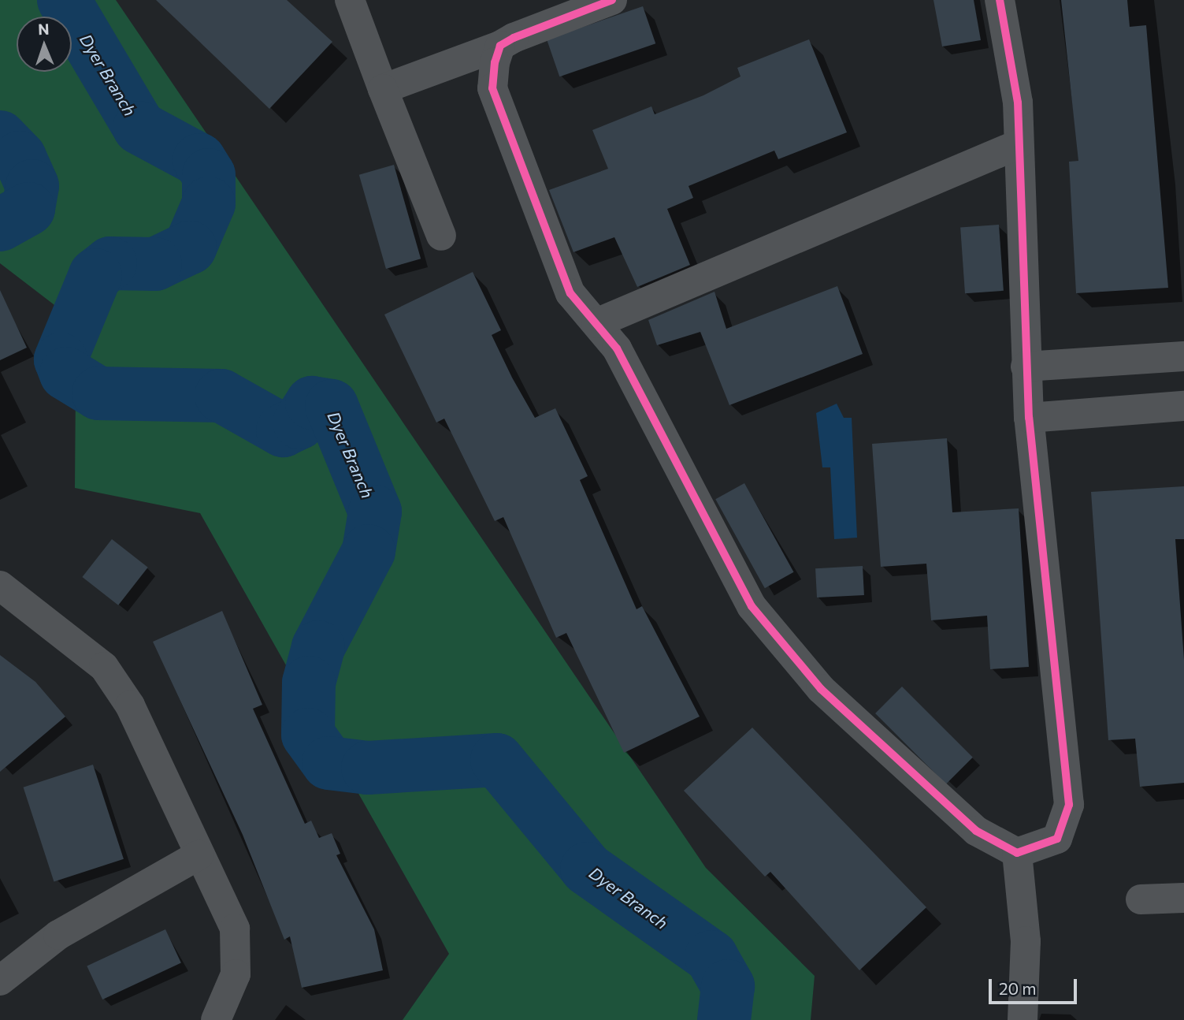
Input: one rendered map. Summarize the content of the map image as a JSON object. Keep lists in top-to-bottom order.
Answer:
{
  "water": ["Dyer Branch"],
  "scale_bar": "20 m",
  "north": "top"
}
